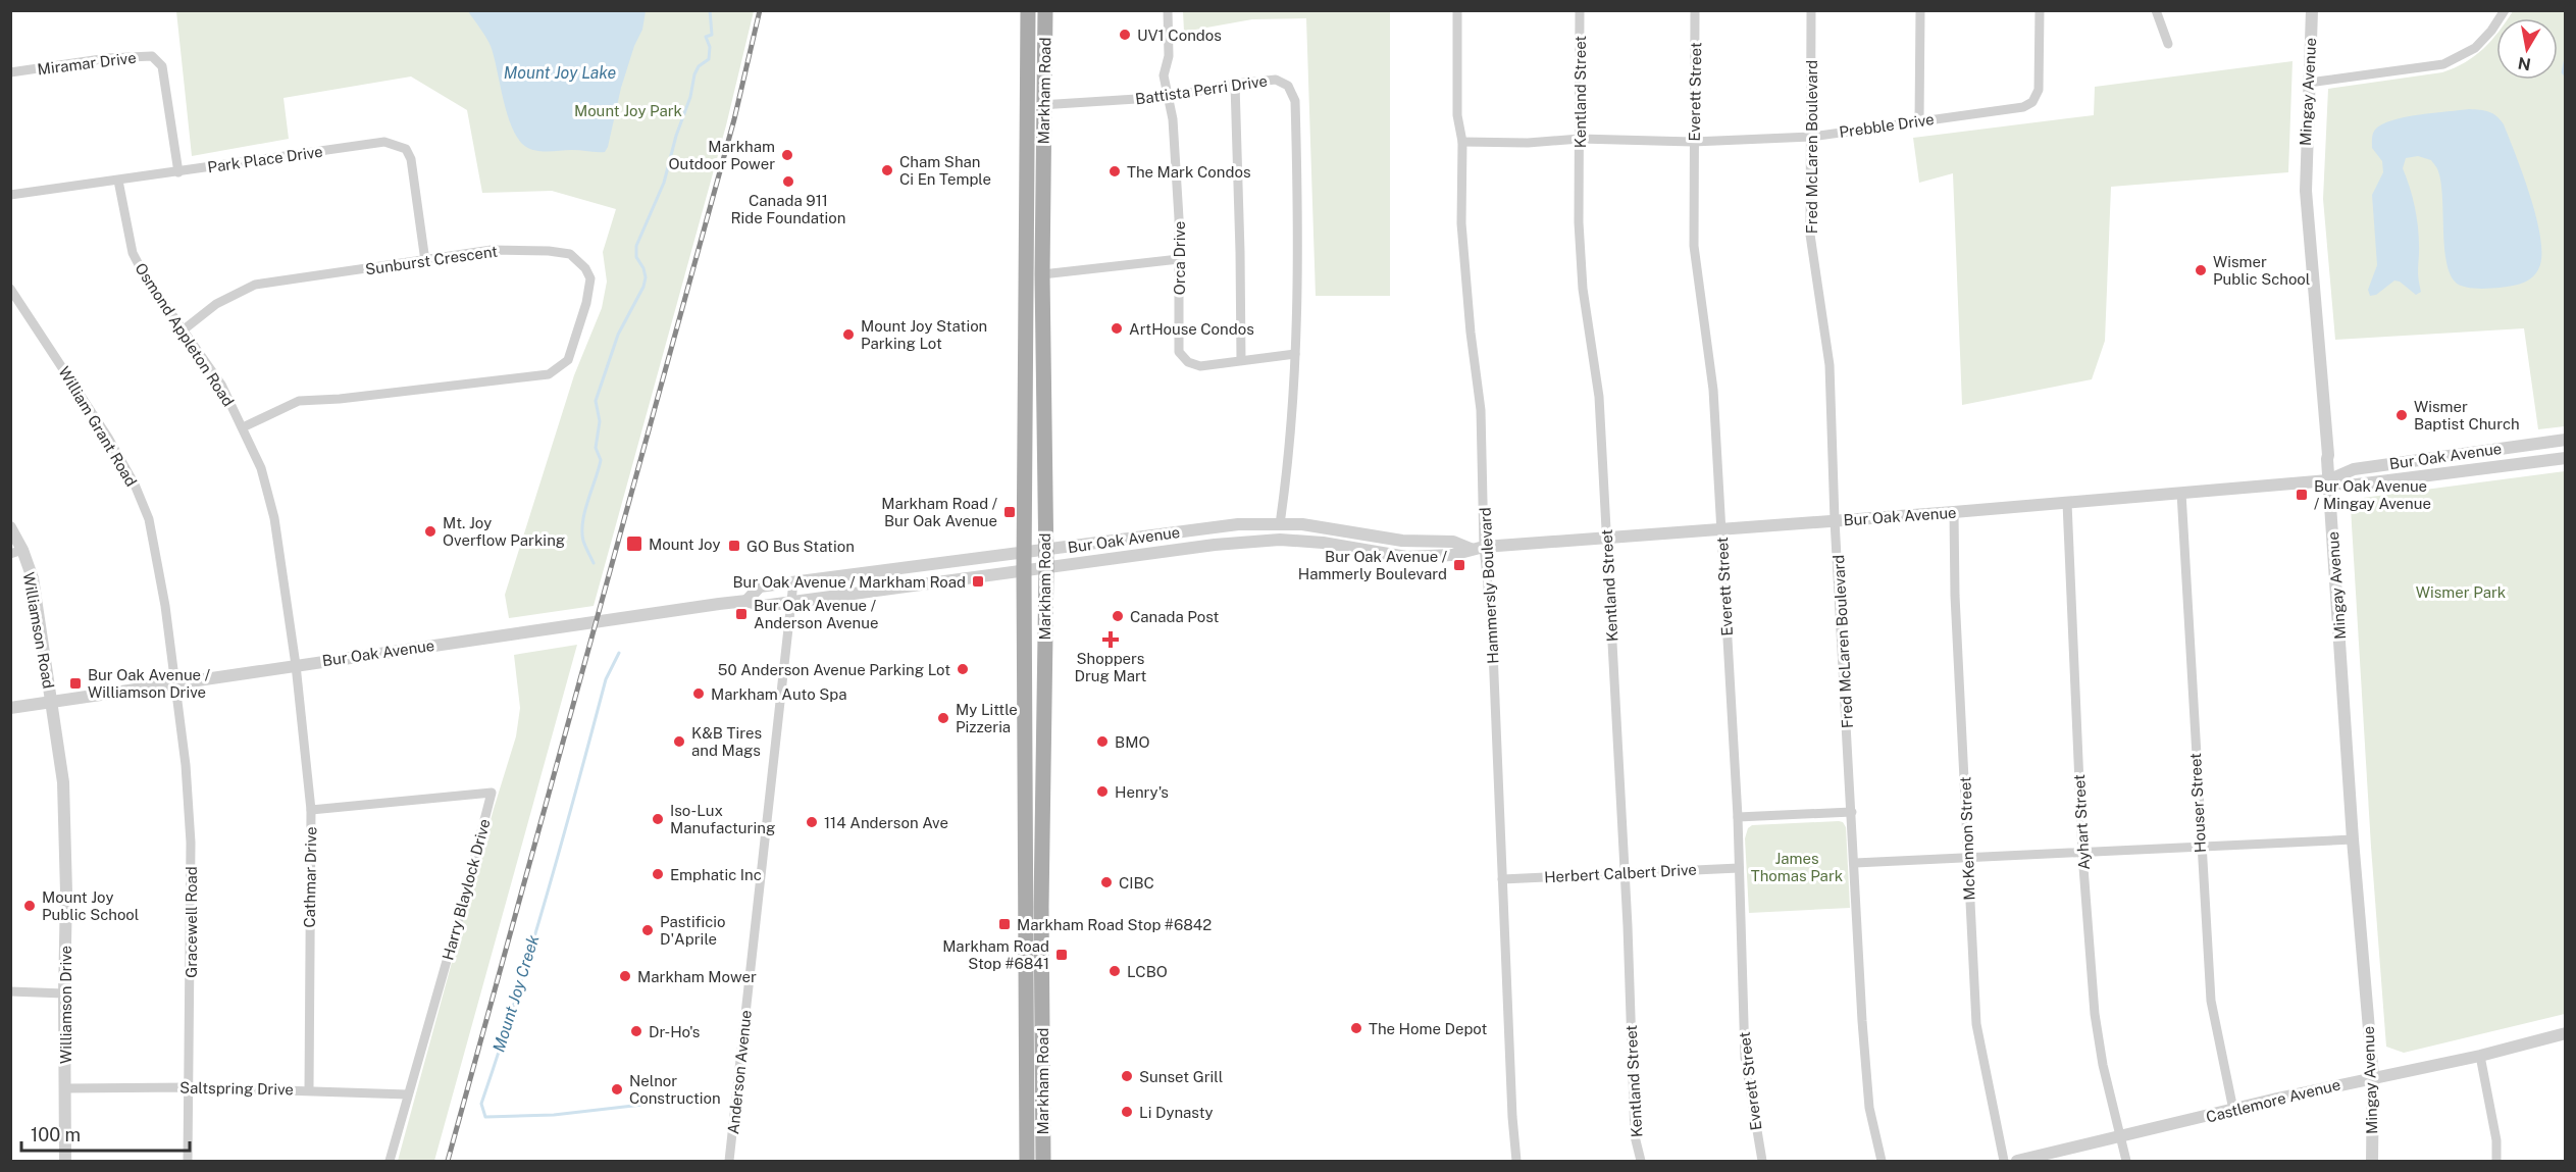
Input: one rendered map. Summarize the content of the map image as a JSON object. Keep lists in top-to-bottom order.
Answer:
{
  "streets": {
    "main road": ["Markham Road"],
    "street": [
      "Miramar Drive",
      "Battista Perri Drive",
      "Kentland Street",
      "Everett Street",
      "Mingay Avenue",
      "Prebble Drive",
      "Fred McLaren Boulevard",
      "Park Place Drive",
      "Orca Drive",
      "Sunburst Crescent",
      "Osmond Appleton Road",
      "William Grant Road",
      "Bur Oak Avenue",
      "Hammersly Boulevard",
      "Williamson Road",
      "Houser Street",
      "Ayhart Street",
      "McKennon Street",
      "Herbert Calbert Drive",
      "Cathmar Drive",
      "Harry Blaylock Drive",
      "Gracewell Road",
      "Williamson Drive",
      "Anderson Avenue",
      "Saltspring Drive",
      "Castlemore Avenue"
    ]
  },
  "crossings": [
    ["Miramar Drive", "Park Place Drive"],
    ["Battista Perri Drive", "Markham Road"],
    ["Battista Perri Drive", "Orca Drive"],
    ["Battista Perri Drive", "Bur Oak Avenue"],
    ["Markham Road", "Bur Oak Avenue"],
    ["Kentland Street", "Prebble Drive"],
    ["Kentland Street", "Bur Oak Avenue"],
    ["Kentland Street", "Herbert Calbert Drive"],
    ["Everett Street", "Prebble Drive"],
    ["Everett Street", "Bur Oak Avenue"],
    ["Everett Street", "Herbert Calbert Drive"],
    ["Mingay Avenue", "Bur Oak Avenue"],
    ["Mingay Avenue", "Castlemore Avenue"],
    ["Prebble Drive", "Fred McLaren Boulevard"],
    ["Prebble Drive", "Hammersly Boulevard"],
    ["Fred McLaren Boulevard", "Bur Oak Avenue"],
    ["Park Place Drive", "Sunburst Crescent"],
    ["Park Place Drive", "Osmond Appleton Road"],
    ["Sunburst Crescent", "Osmond Appleton Road"],
    ["Osmond Appleton Road", "Bur Oak Avenue"],
    ["Osmond Appleton Road", "Cathmar Drive"],
    ["William Grant Road", "Bur Oak Avenue"],
    ["William Grant Road", "Gracewell Road"],
    ["Bur Oak Avenue", "Hammersly Boulevard"],
    ["Bur Oak Avenue", "Williamson Road"],
    ["Bur Oak Avenue", "Houser Street"],
    ["Bur Oak Avenue", "Ayhart Street"],
    ["Bur Oak Avenue", "McKennon Street"],
    ["Bur Oak Avenue", "Cathmar Drive"],
    ["Bur Oak Avenue", "Gracewell Road"],
    ["Bur Oak Avenue", "Williamson Drive"],
    ["Bur Oak Avenue", "Anderson Avenue"],
    ["Hammersly Boulevard", "Herbert Calbert Drive"],
    ["Williamson Road", "Williamson Drive"],
    ["Houser Street", "Castlemore Avenue"],
    ["Ayhart Street", "Castlemore Avenue"],
    ["Cathmar Drive", "Harry Blaylock Drive"],
    ["Cathmar Drive", "Saltspring Drive"],
    ["Harry Blaylock Drive", "Saltspring Drive"],
    ["Gracewell Road", "Saltspring Drive"],
    ["Williamson Drive", "Saltspring Drive"]
  ],
  "water": ["Mount Joy Lake", "Mount Joy Creek"],
  "parks": ["Mount Joy Park", "Wismer Park", "James Thomas Park"],
  "places": {
    "other": [
      "UV1 Condos",
      "Markham Outdoor Power",
      "Cham Shan Ci En Temple",
      "The Mark Condos",
      "Canada 911 Ride Foundation",
      "Wismer Public School",
      "ArtHouse Condos",
      "Mount Joy Station Parking Lot",
      "Wismer Baptist Church",
      "Mt. Joy Overflow Parking",
      "Canada Post",
      "50 Anderson Avenue Parking Lot",
      "Markham Auto Spa",
      "My Little Pizzeria",
      "K&B Tires and Mags",
      "BMO",
      "Henry's",
      "Iso-Lux Manufacturing",
      "114 Anderson Ave",
      "Emphatic Inc",
      "CIBC",
      "Mount Joy Public School",
      "Pastificio D'Aprile",
      "LCBO",
      "Markham Mower",
      "The Home Depot",
      "Dr-Ho's",
      "Sunset Grill",
      "Nelnor Construction",
      "Li Dynasty"
    ],
    "transit": [
      "Bur Oak Avenue / Mingay Avenue",
      "Markham Road / Bur Oak Avenue",
      "Mount Joy",
      "GO Bus Station",
      "Bur Oak Avenue / Hammerly Boulevard",
      "Bur Oak Avenue / Markham Road",
      "Bur Oak Avenue / Anderson Avenue",
      "Bur Oak Avenue / Williamson Drive",
      "Markham Road Stop #6842",
      "Markham Road Stop #6841"
    ],
    "health": ["Shoppers Drug Mart"]
  },
  "scale_bar": "100 m",
  "north": "bottom"
}
